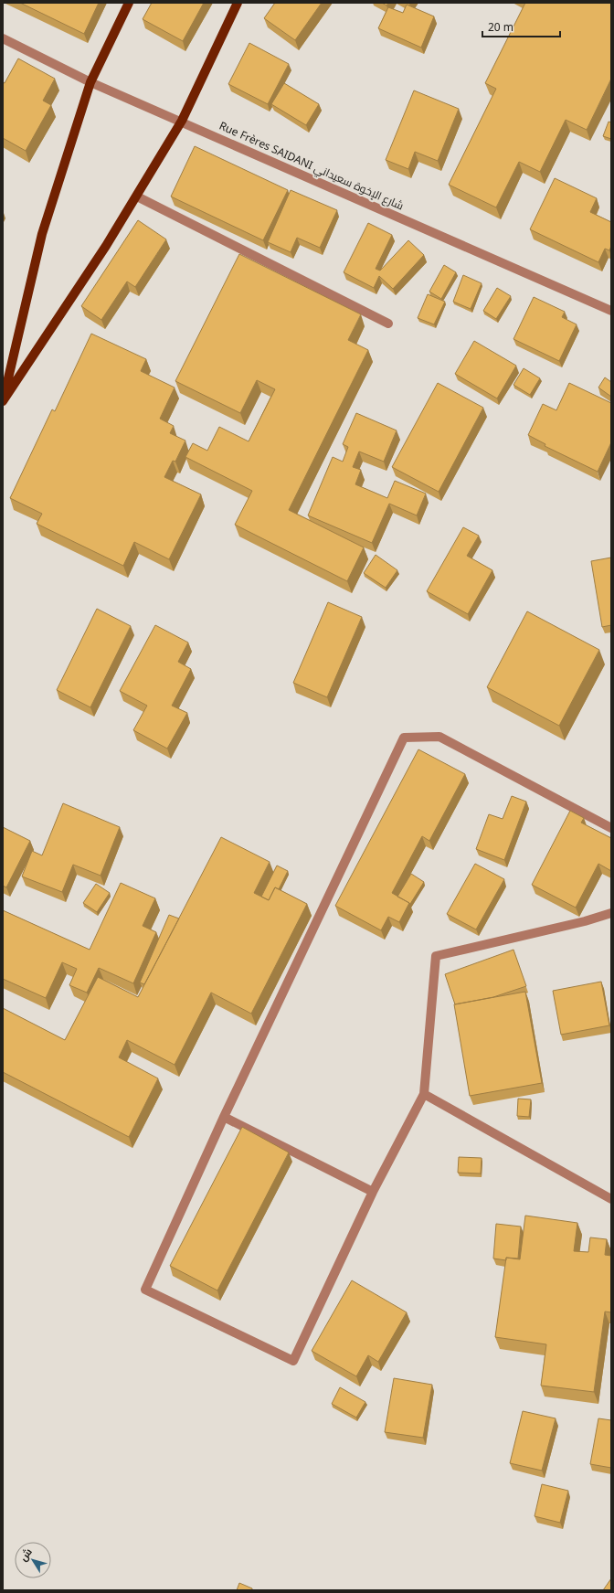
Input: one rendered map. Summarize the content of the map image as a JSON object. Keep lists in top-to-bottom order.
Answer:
{
  "streets": {
    "street": ["Rue Frères SAIDANI شارع الإخوة سعيداني"]
  },
  "scale_bar": "20 m",
  "north": "top left"
}
